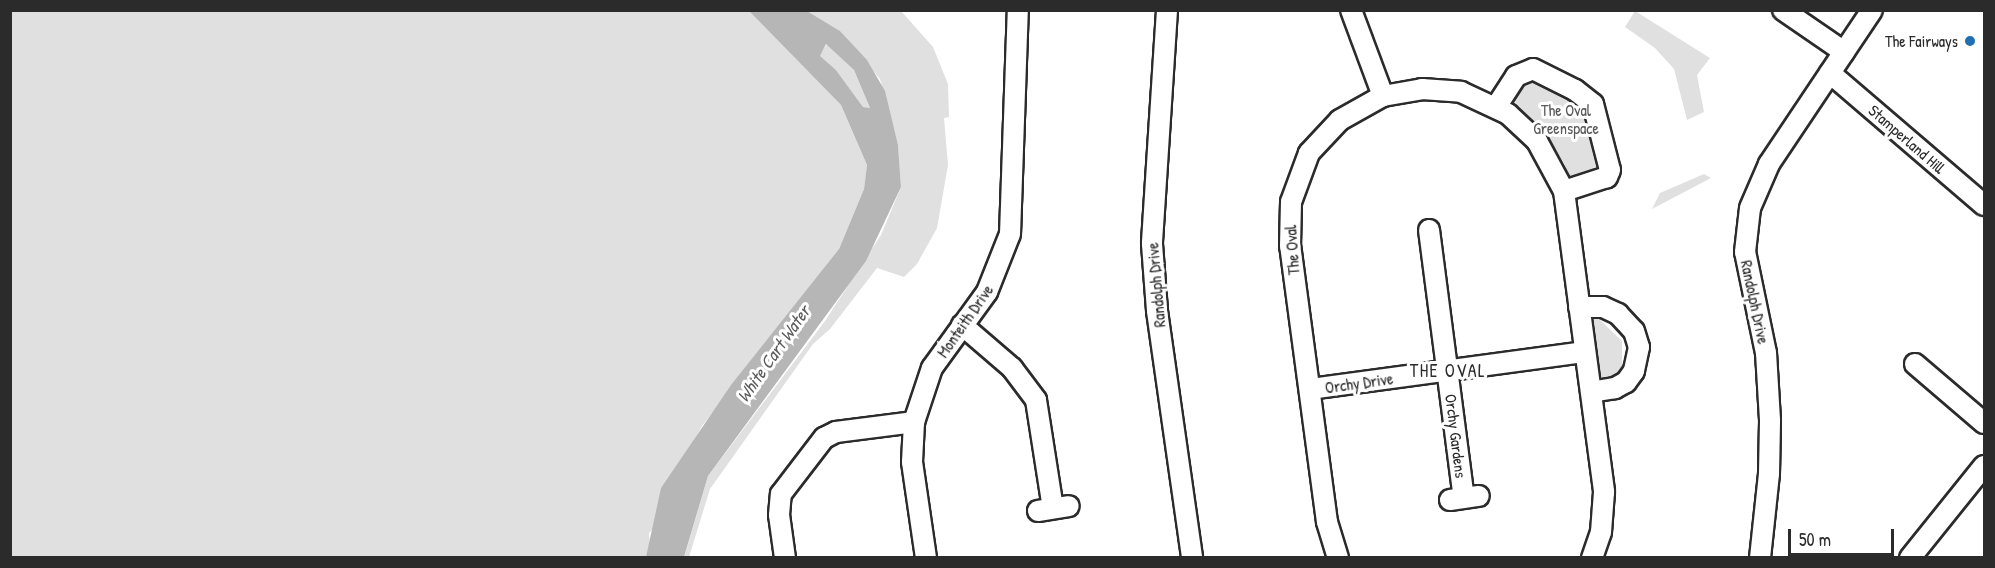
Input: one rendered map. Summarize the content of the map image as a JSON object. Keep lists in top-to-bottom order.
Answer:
{
  "streets": {
    "street": [
      "Stamperland Hill",
      "The Oval",
      "Randolph Drive",
      "Monteith Drive",
      "Orchy Drive",
      "Orchy Gardens"
    ]
  },
  "crossings": [
    ["Stamperland Hill", "Randolph Drive"],
    ["The Oval", "Orchy Drive"],
    ["Orchy Drive", "Orchy Gardens"]
  ],
  "districts": ["THE OVAL"],
  "water": ["White Cart Water"],
  "parks": ["The Oval Greenspace"],
  "places": ["The Fairways"],
  "scale_bar": "50 m"
}
